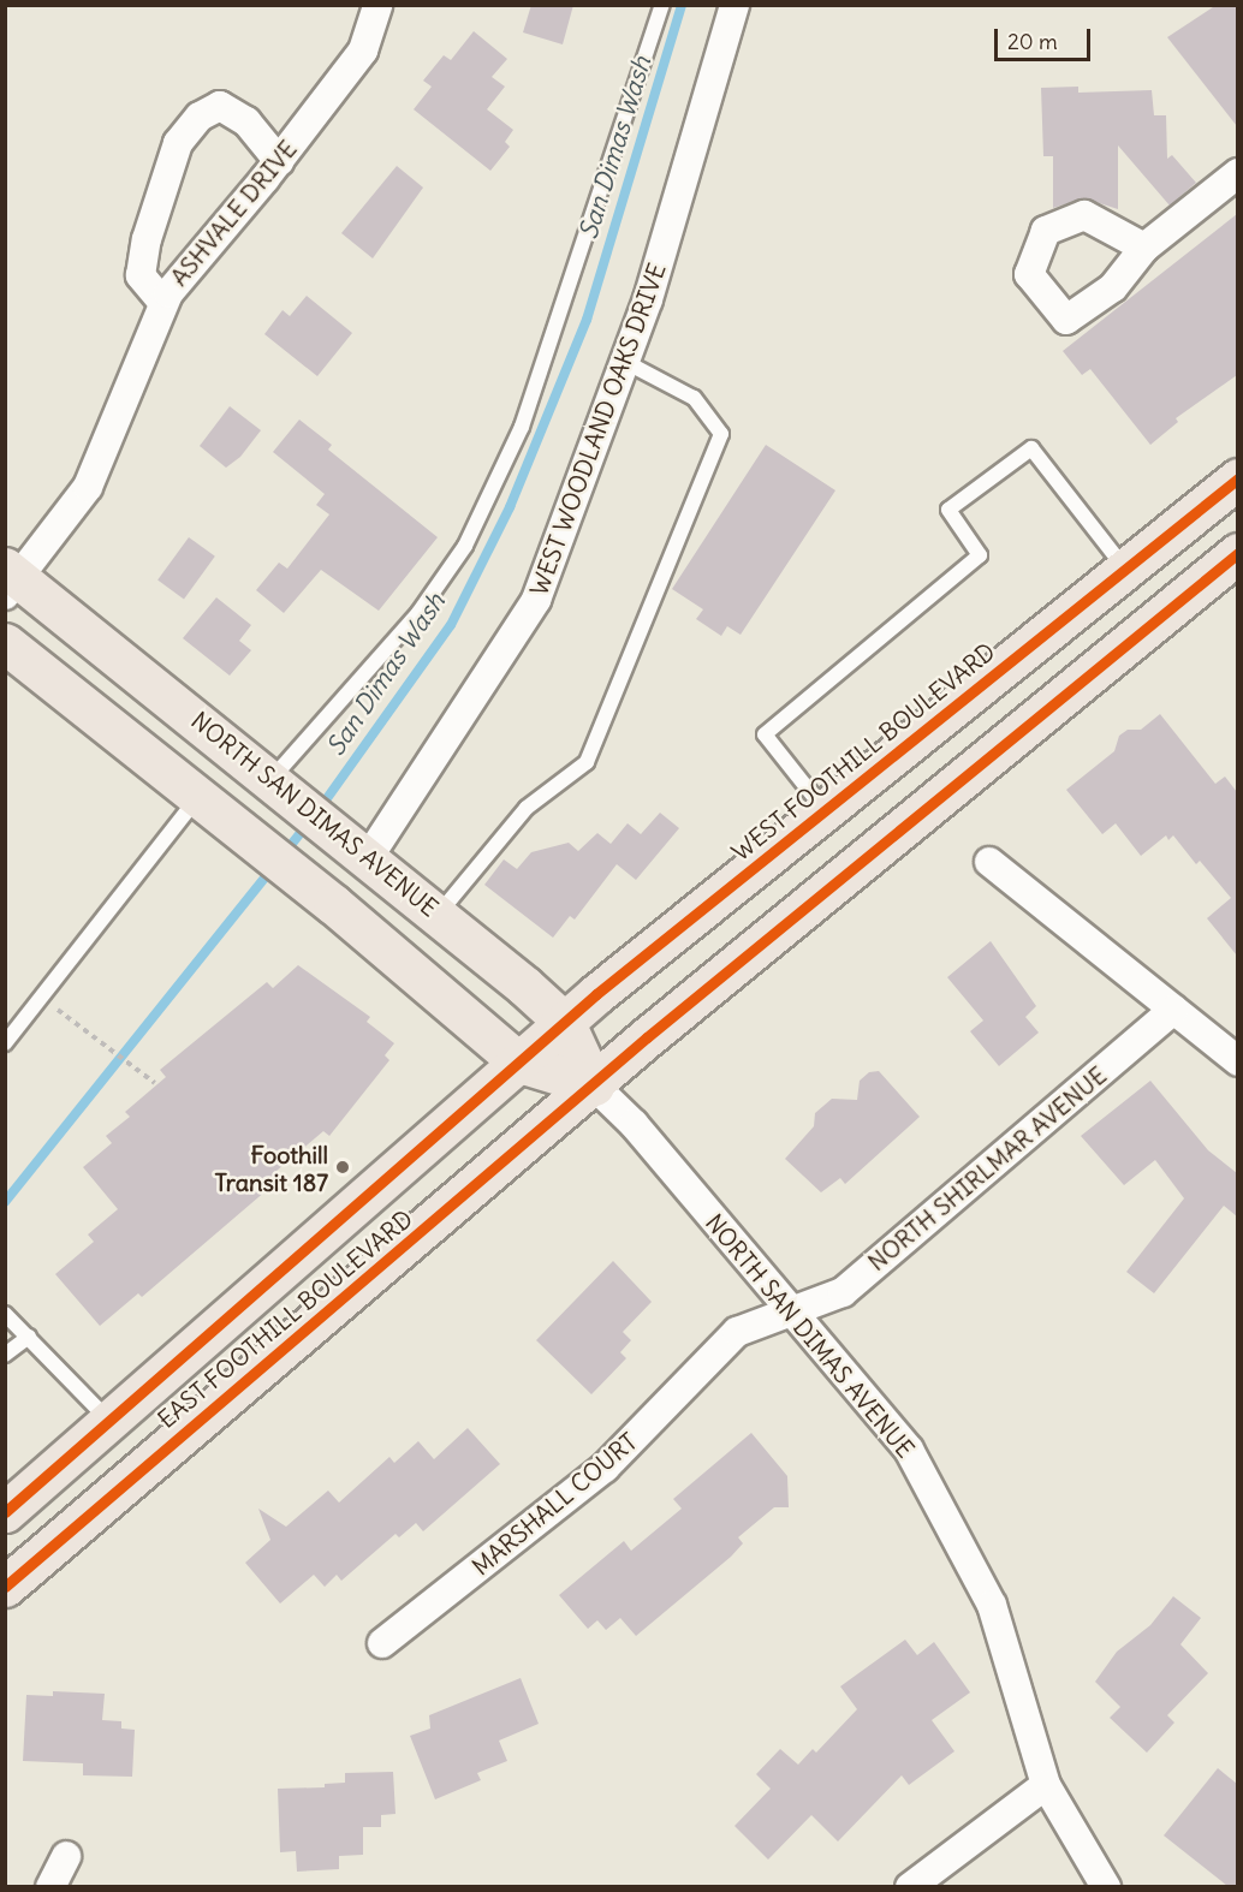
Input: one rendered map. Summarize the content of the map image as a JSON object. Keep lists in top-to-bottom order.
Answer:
{
  "streets": {
    "main road": ["WEST FOOTHILL BOULEVARD", "NORTH SAN DIMAS AVENUE", "EAST FOOTHILL BOULEVARD"],
    "street": [
      "ASHVALE DRIVE",
      "WEST WOODLAND OAKS DRIVE",
      "NORTH SHIRLMAR AVENUE",
      "MARSHALL COURT"
    ]
  },
  "crossings": [
    ["ASHVALE DRIVE", "NORTH SAN DIMAS AVENUE"],
    ["WEST WOODLAND OAKS DRIVE", "NORTH SAN DIMAS AVENUE"],
    ["WEST FOOTHILL BOULEVARD", "NORTH SAN DIMAS AVENUE"],
    ["WEST FOOTHILL BOULEVARD", "EAST FOOTHILL BOULEVARD"],
    ["NORTH SAN DIMAS AVENUE", "NORTH SHIRLMAR AVENUE"],
    ["NORTH SAN DIMAS AVENUE", "EAST FOOTHILL BOULEVARD"],
    ["NORTH SAN DIMAS AVENUE", "MARSHALL COURT"],
    ["NORTH SHIRLMAR AVENUE", "MARSHALL COURT"]
  ],
  "water": ["San Dimas Wash"],
  "places": ["Foothill Transit 187"],
  "scale_bar": "20 m"
}
